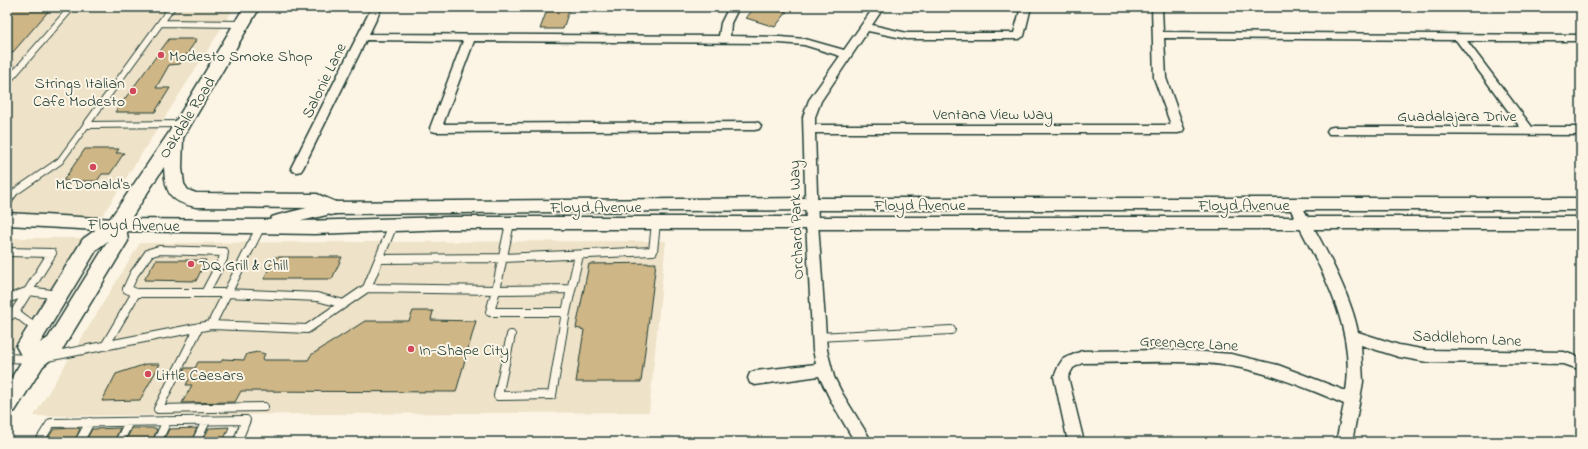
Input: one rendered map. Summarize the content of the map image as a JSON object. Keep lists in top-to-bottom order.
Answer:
{
  "streets": {
    "main road": ["Oakdale Road"],
    "street": [
      "Salonie Lane",
      "Ventana View Way",
      "Guadalajara Drive",
      "Floyd Avenue",
      "Orchard Park Way",
      "Saddlehorn Lane",
      "Greenacre Lane"
    ]
  },
  "crossings": [
    ["Ventana View Way", "Orchard Park Way"],
    ["Oakdale Road", "Floyd Avenue"],
    ["Floyd Avenue", "Orchard Park Way"]
  ],
  "places": [
    "Modesto Smoke Shop",
    "Strings Italian Cafe Modesto",
    "McDonald's",
    "DQ Grill & Chill",
    "In-Shape City",
    "Little Caesars"
  ]
}
